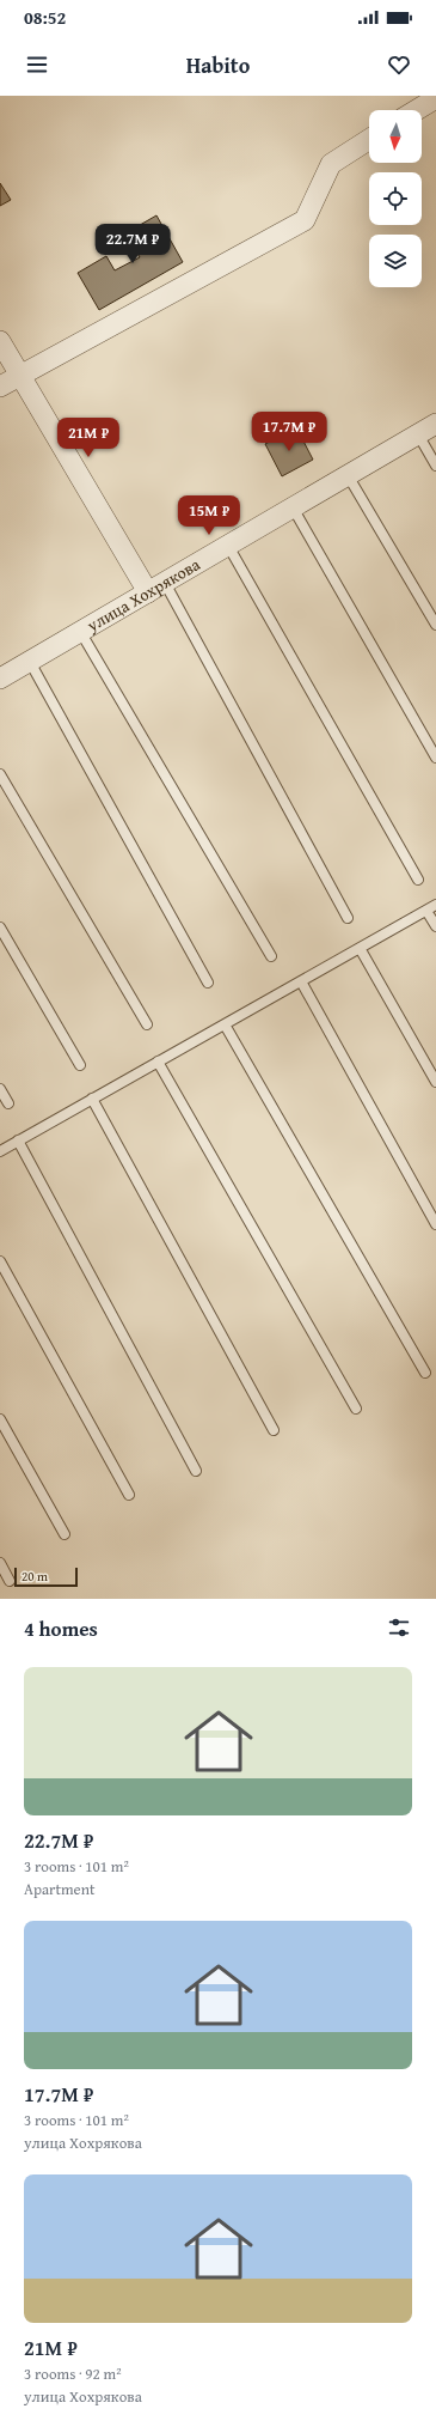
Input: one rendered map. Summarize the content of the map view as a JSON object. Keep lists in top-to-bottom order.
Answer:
{
  "streets": {
    "street": ["улица Хохрякова"]
  },
  "scale_bar": "20 m",
  "north": "bottom",
  "page": {
    "status": "08:52",
    "header": "Habito",
    "price": [
      "22.7M ₽",
      "17.7M ₽",
      "21M ₽",
      "15M ₽"
    ],
    "scale": "20 m",
    "heading": "4 homes",
    "list": [
      {
        "name": "22.7M ₽",
        "note": "3 rooms · 101 m² · Apartment"
      },
      {
        "name": "17.7M ₽",
        "note": "3 rooms · 101 m² · улица Хохрякова"
      },
      {
        "name": "21M ₽",
        "note": "3 rooms · 92 m² · улица Хохрякова"
      }
    ]
  }
}
